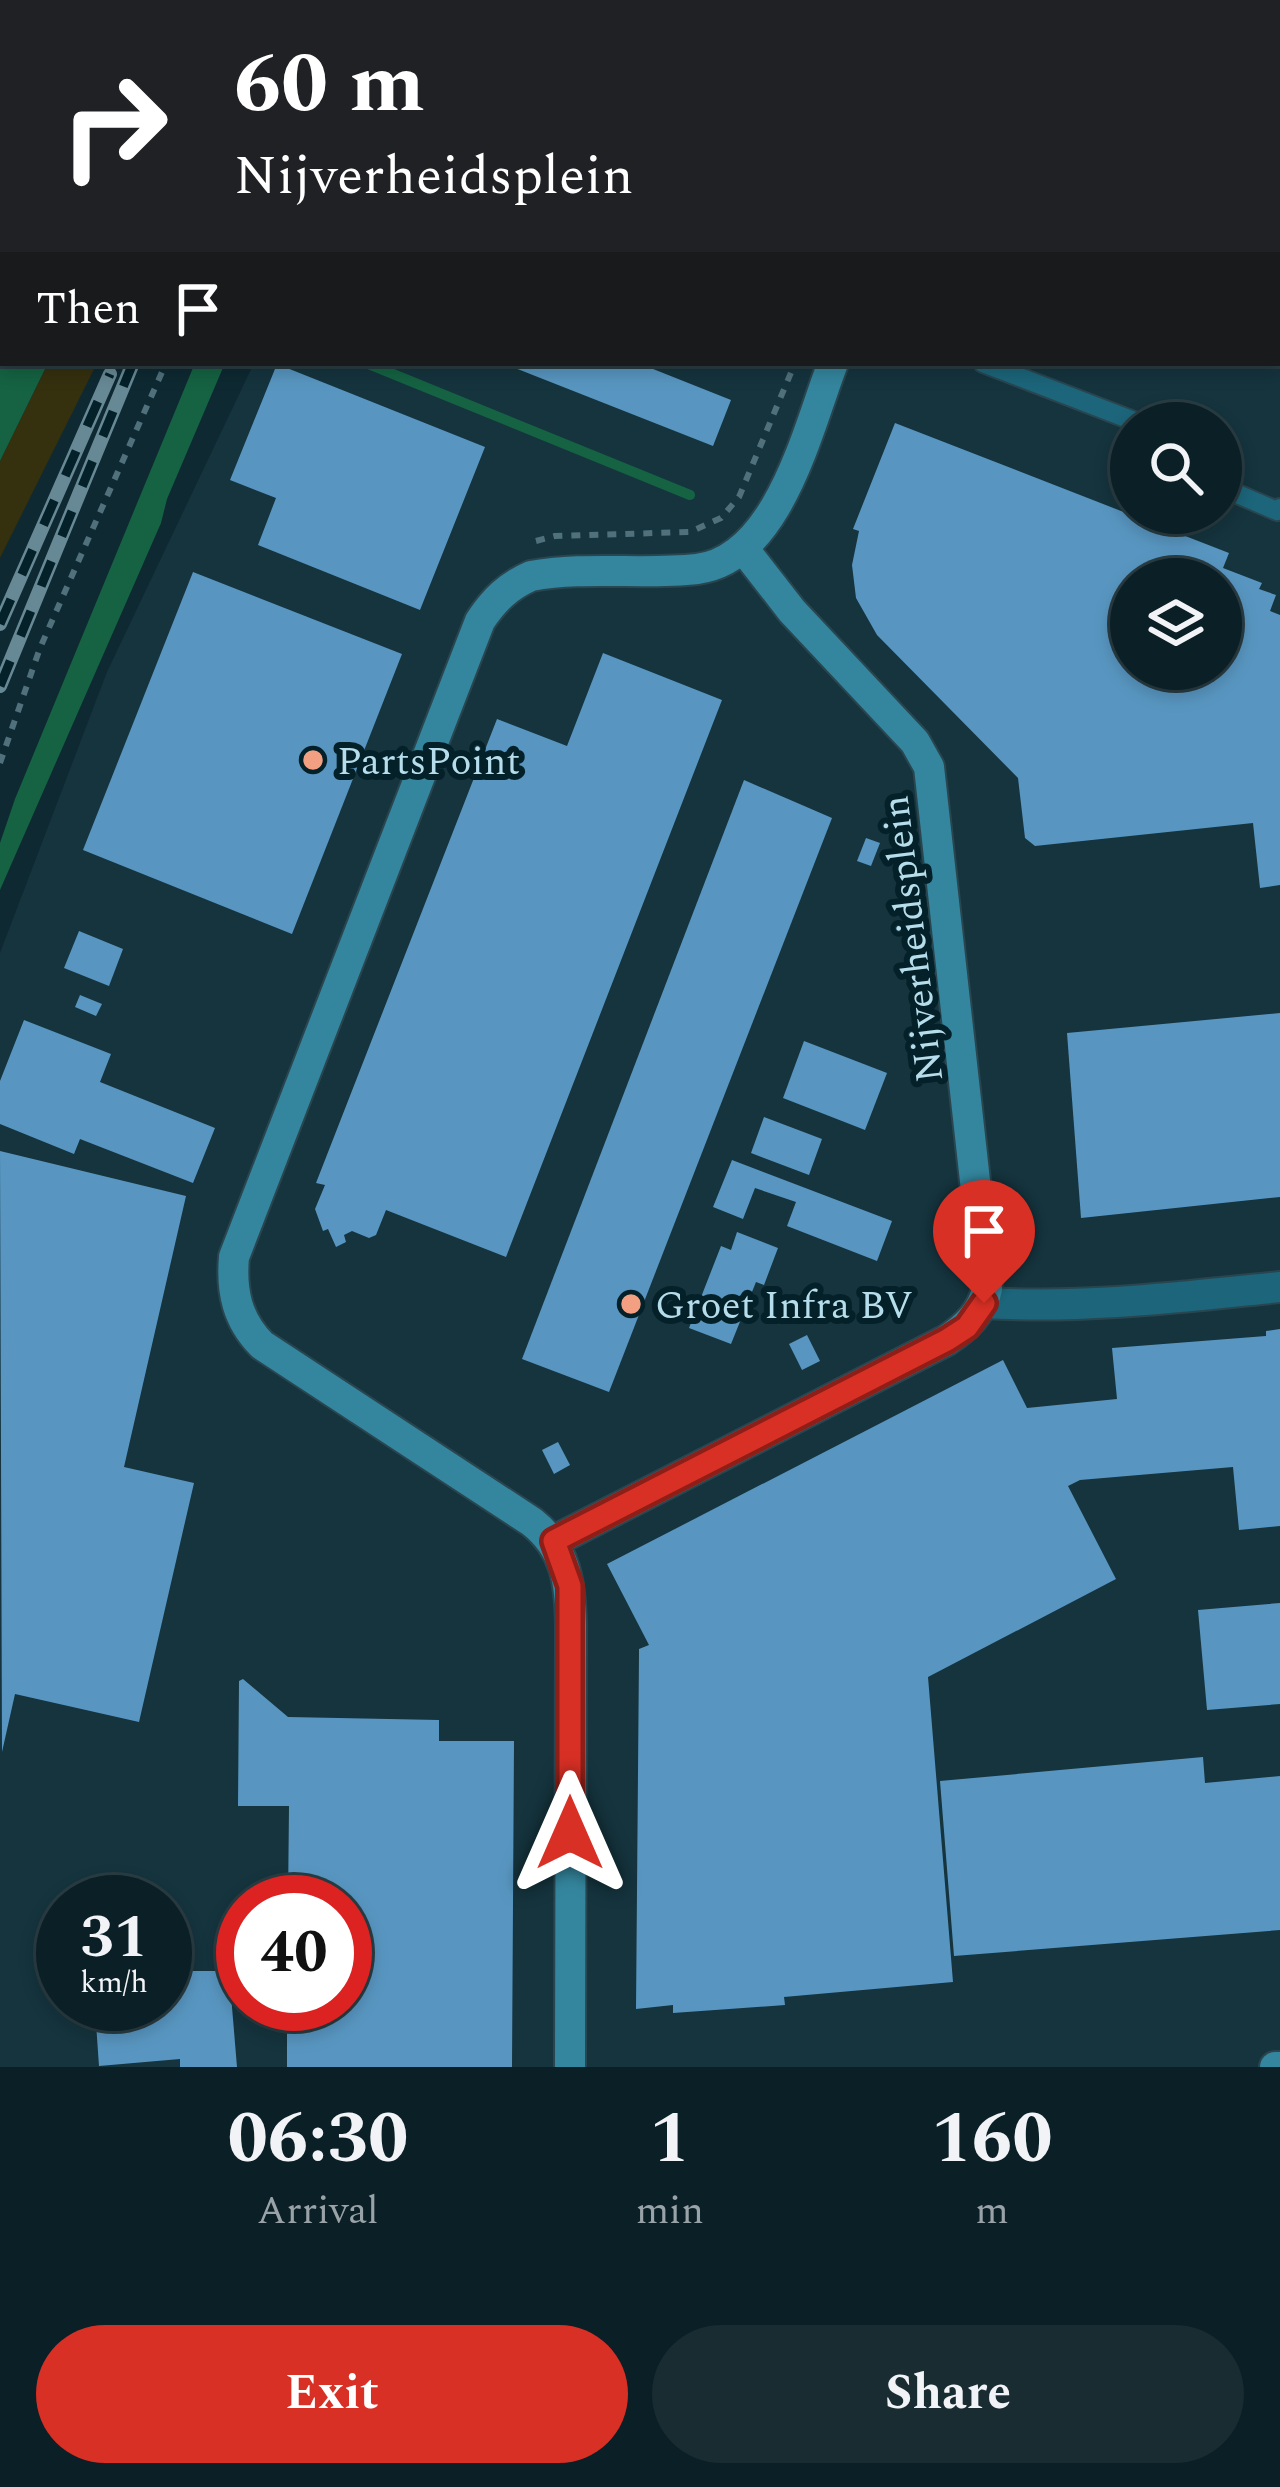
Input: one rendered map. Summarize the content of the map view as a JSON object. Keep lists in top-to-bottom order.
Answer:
{
  "streets": {
    "street": ["Nijverheidsplein"]
  },
  "places": ["PartsPoint", "Groet Infra BV"],
  "page": {
    "turn": ["60 m", "Nijverheidsplein"],
    "then": "Then",
    "speed": "31 km/h",
    "limit": "40",
    "eta": [
      "06:30",
      "Arrival",
      "1",
      "min",
      "160",
      "m"
    ],
    "buttons": ["Exit", "Share"]
  }
}
